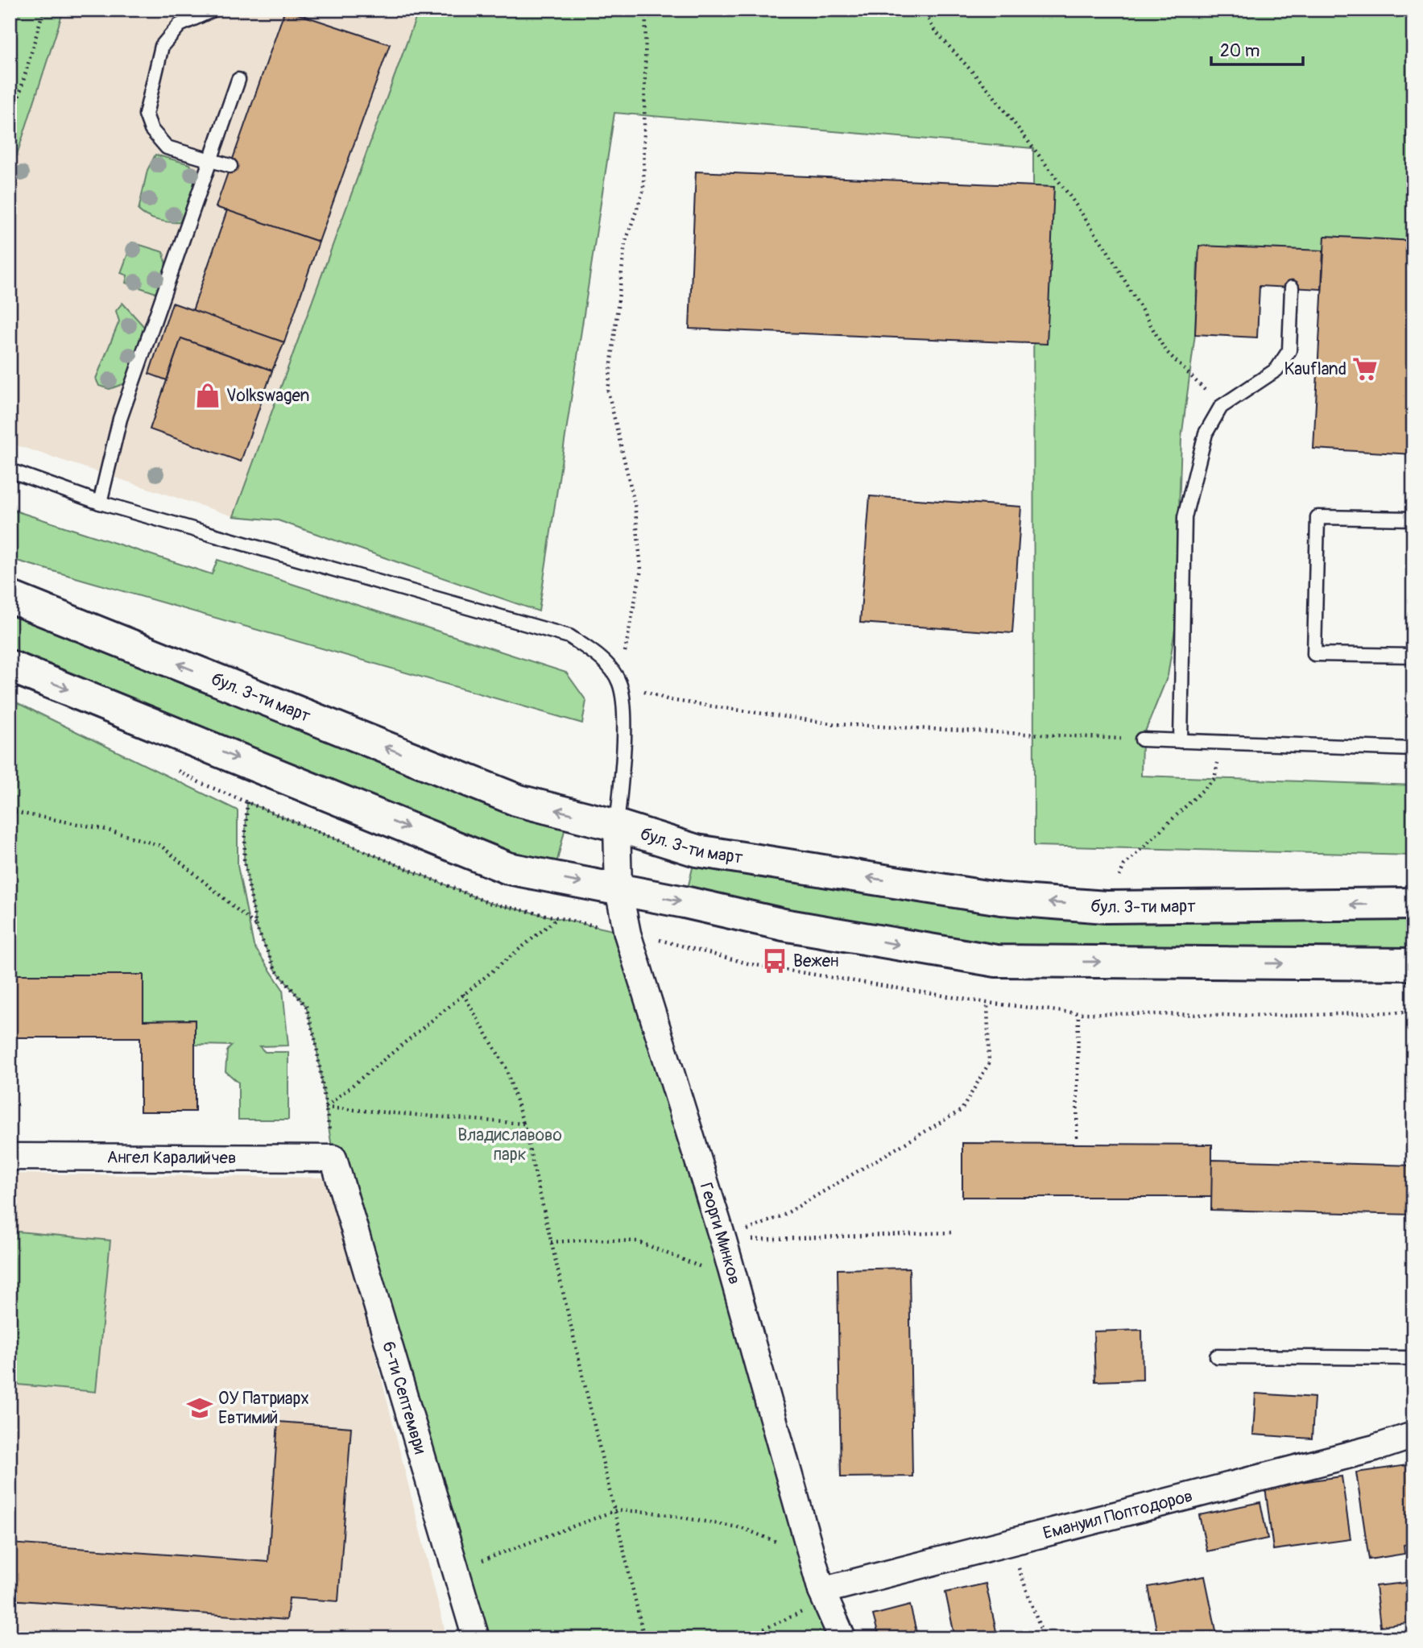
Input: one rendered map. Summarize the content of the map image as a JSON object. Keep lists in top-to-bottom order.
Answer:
{
  "streets": {
    "street": [
      "бул. 3-ти март",
      "Ангел Каралийчев",
      "Георги Минков",
      "6-ти Септември",
      "Емануил Поптодоров"
    ]
  },
  "crossings": [
    ["бул. 3-ти март", "Георги Минков"],
    ["Ангел Каралийчев", "6-ти Септември"],
    ["Георги Минков", "Емануил Поптодоров"]
  ],
  "parks": ["Владиславово парк"],
  "places": {
    "supermarket": ["Kaufland"],
    "shop": ["Volkswagen"],
    "bus stop": ["Вежен"],
    "school or university": ["ОУ Патриарх Евтимий"]
  },
  "scale_bar": "20 m"
}
